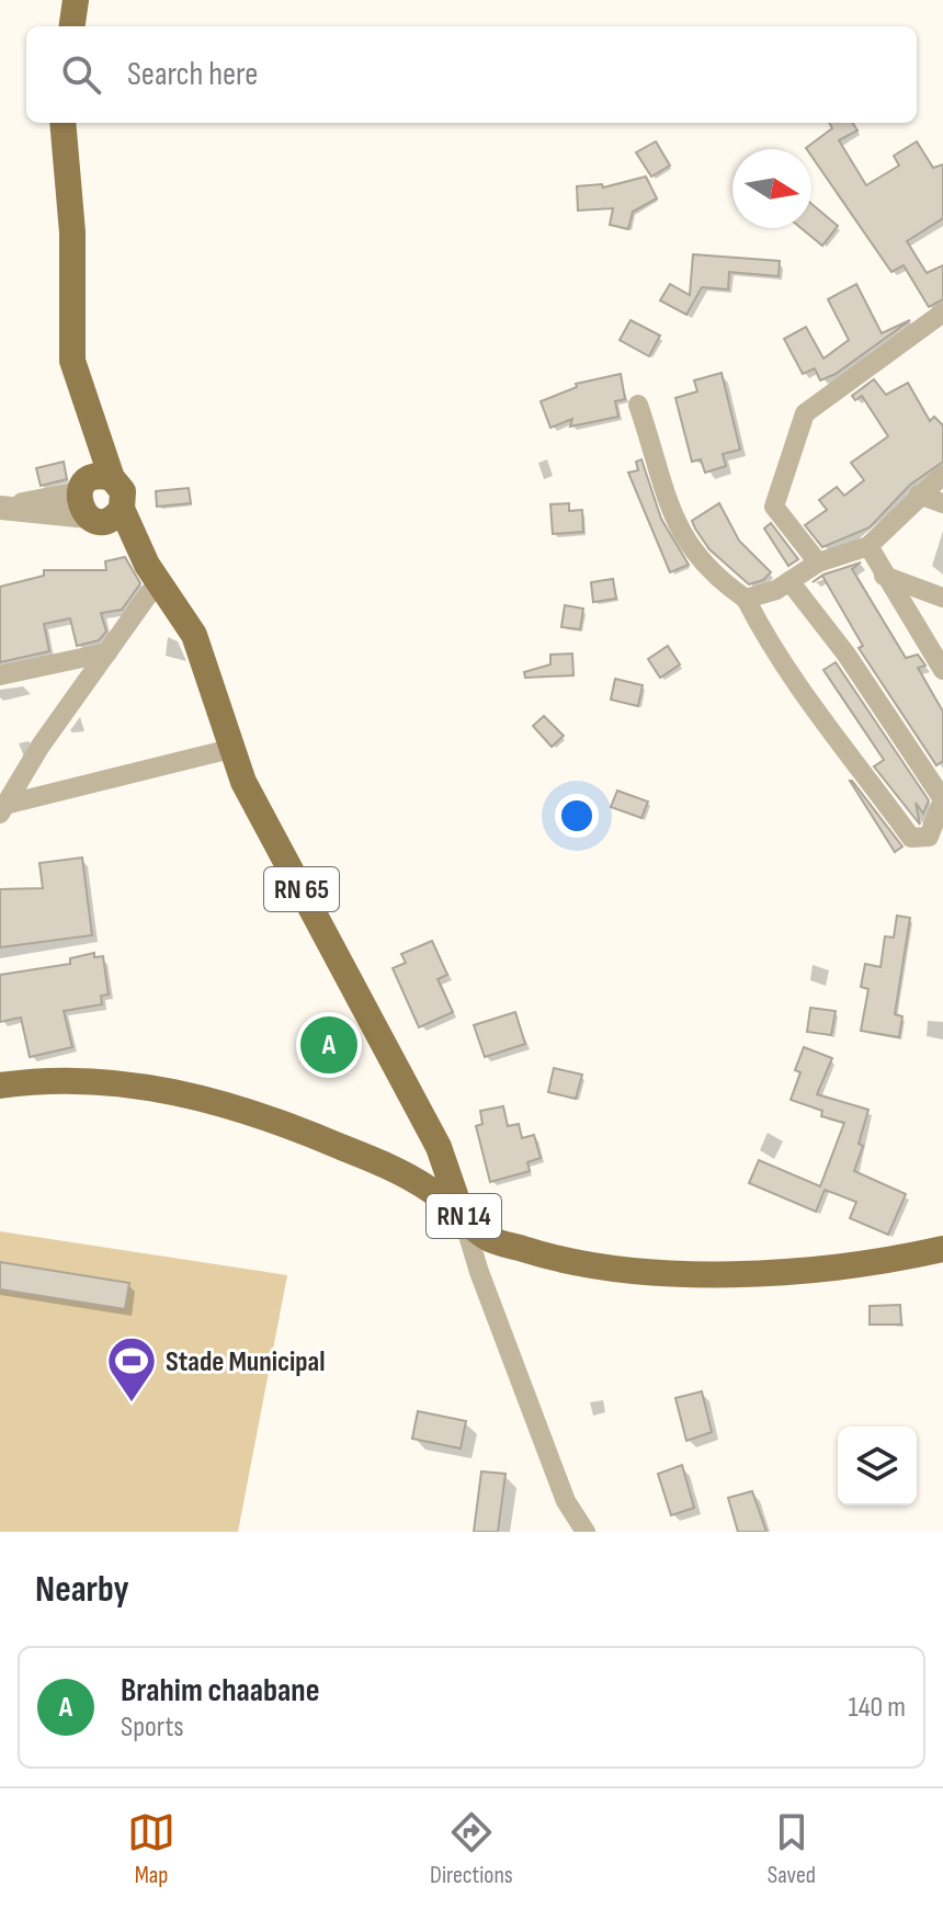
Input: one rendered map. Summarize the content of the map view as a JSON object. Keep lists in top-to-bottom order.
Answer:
{
  "streets": {
    "main road": ["RN 65", "RN 14"]
  },
  "crossings": [
    ["RN 65", "RN 14"]
  ],
  "places": {
    "sports": ["Stade Municipal"]
  },
  "north": "right",
  "page": {
    "search": "Search here",
    "pins": "A",
    "heading": "Nearby",
    "list": [
      {
        "mark": "A",
        "name": "Brahim chaabane",
        "note": "Sports",
        "value": "140 m"
      }
    ],
    "nav": ["Map", "Directions", "Saved"]
  }
}
